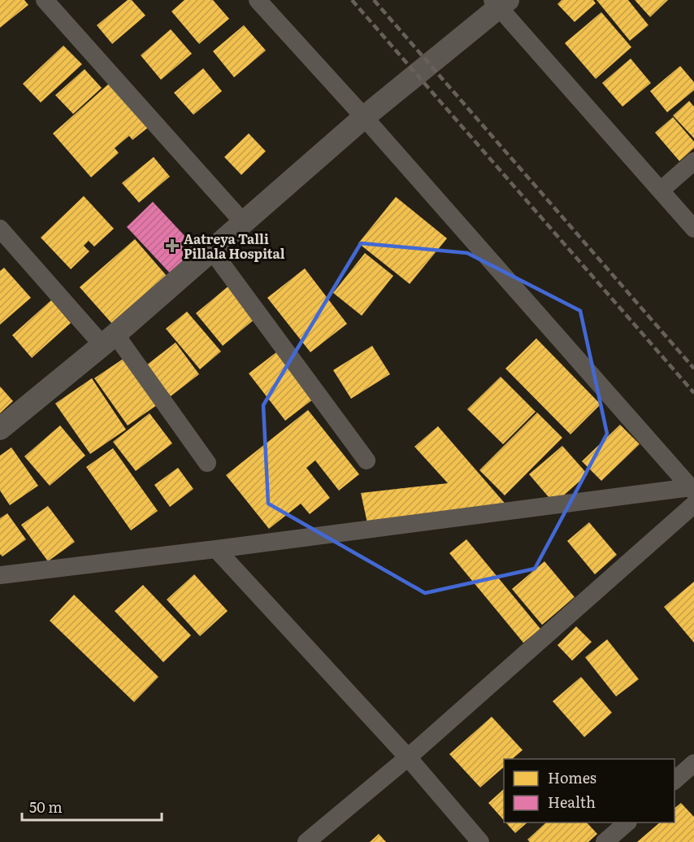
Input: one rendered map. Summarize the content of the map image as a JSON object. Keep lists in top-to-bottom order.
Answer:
{
  "places": {
    "health": ["Aatreya Talli Pillala Hospital"]
  },
  "legend": ["Homes", "Health"],
  "scale_bar": "50 m"
}
